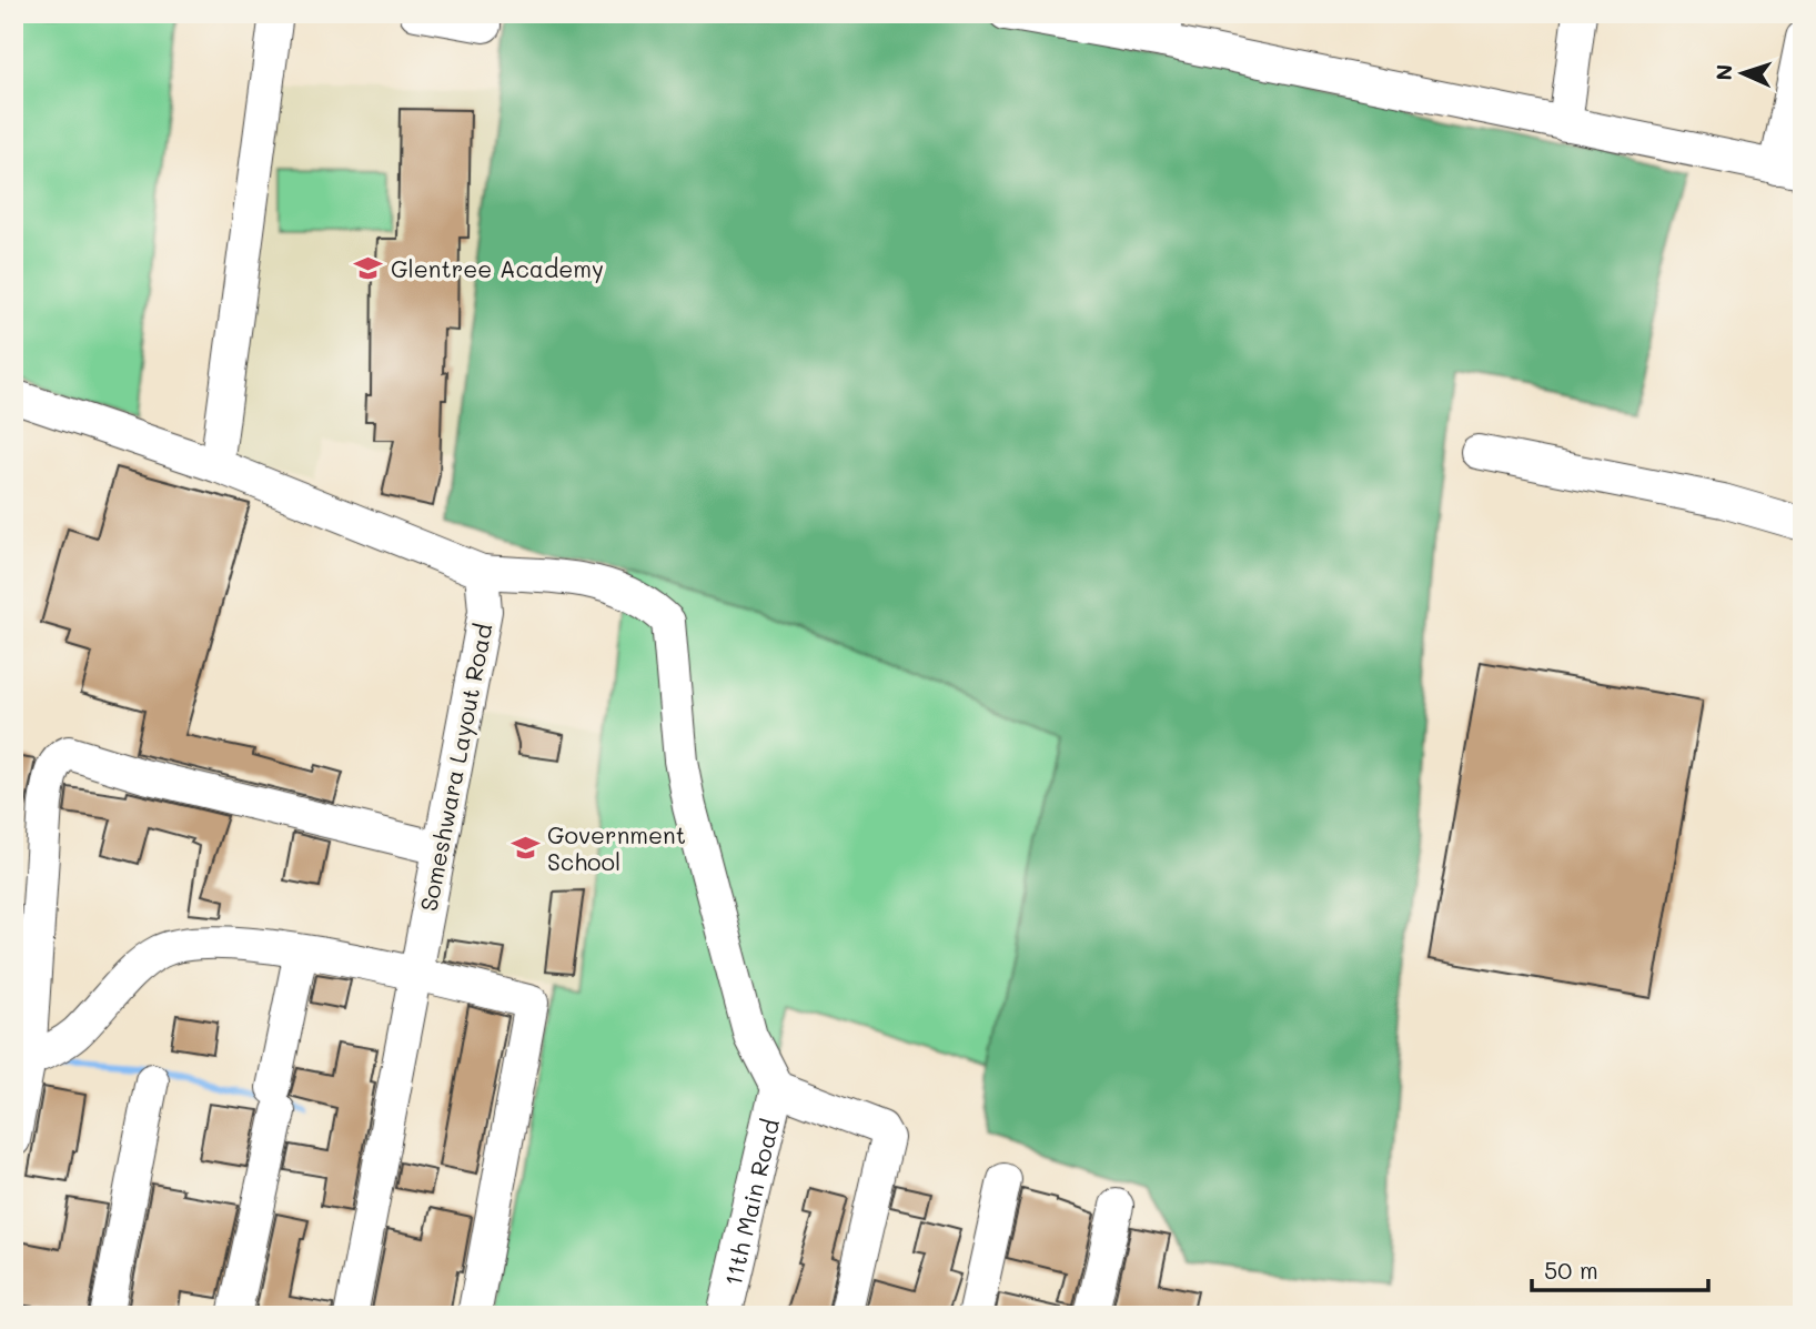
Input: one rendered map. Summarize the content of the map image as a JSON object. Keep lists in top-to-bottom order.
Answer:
{
  "streets": {
    "street": ["Someshwara Layout Road", "11th Main Road"]
  },
  "places": {
    "school or university": ["Glentree Academy", "Government School"]
  },
  "scale_bar": "50 m",
  "north": "left"
}
